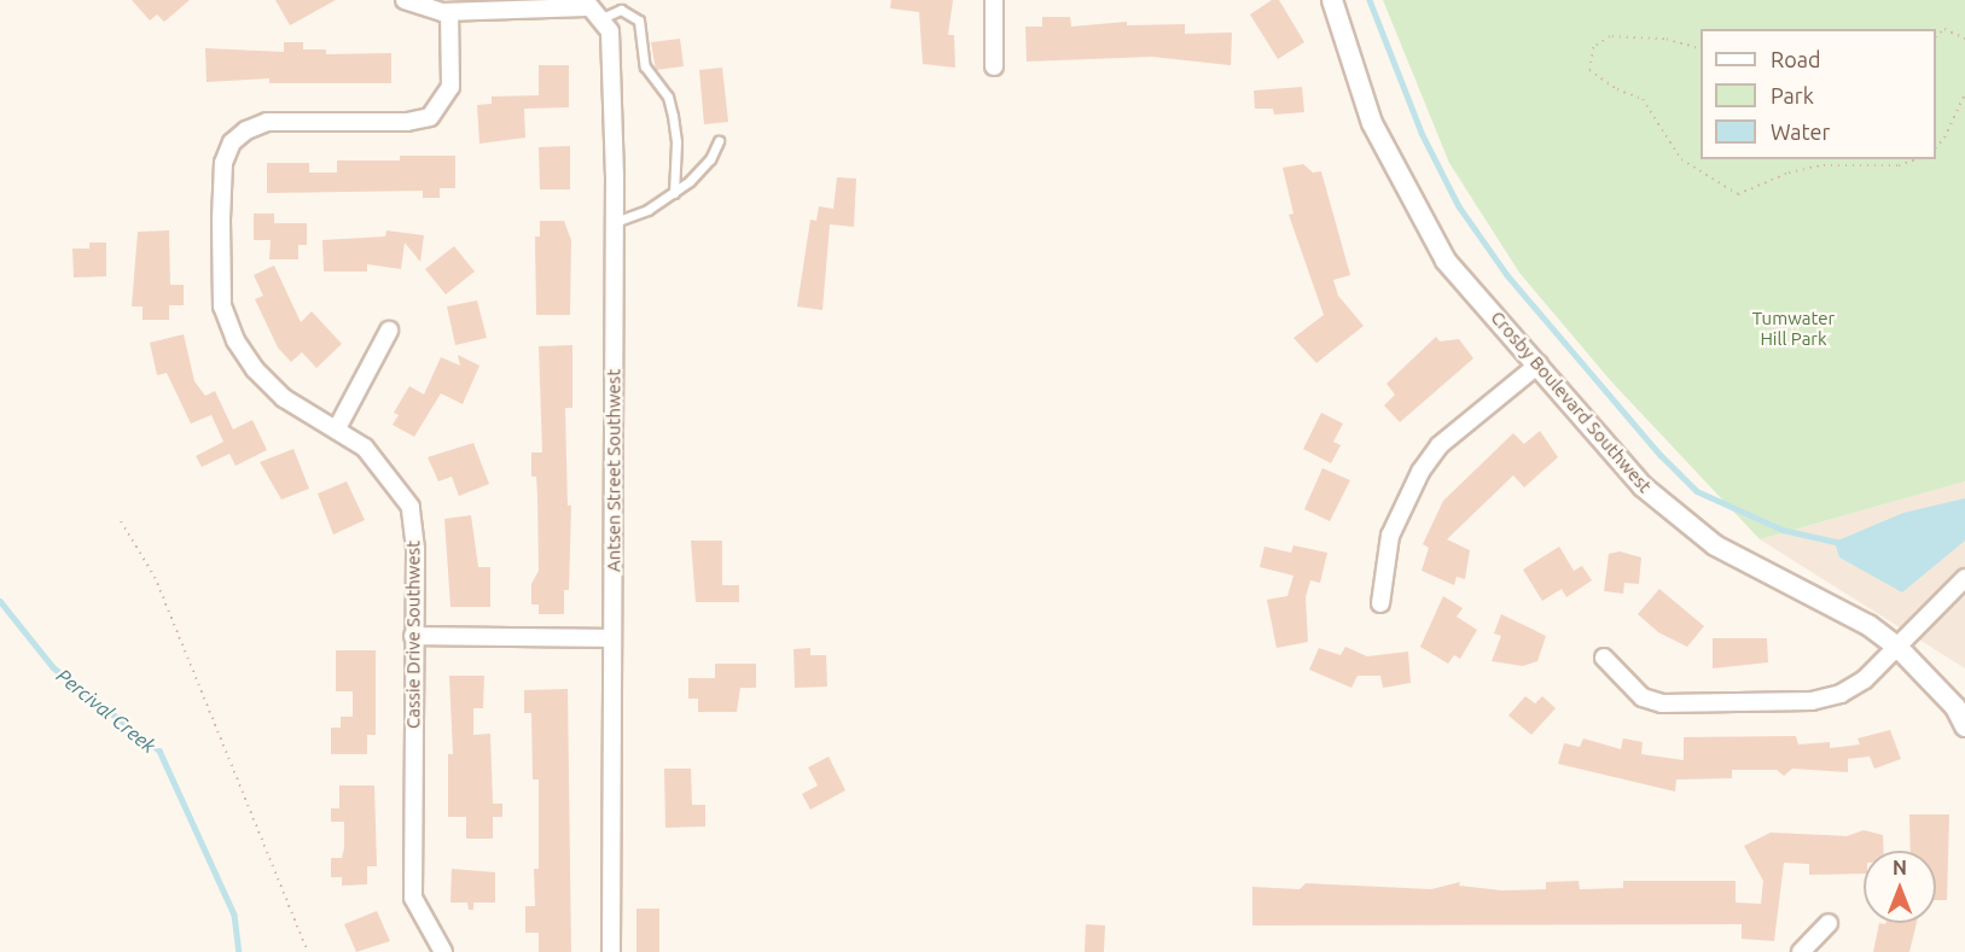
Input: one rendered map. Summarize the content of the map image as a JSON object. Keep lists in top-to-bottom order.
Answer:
{
  "streets": {
    "street": ["Crosby Boulevard Southwest", "Antsen Street Southwest", "Cassie Drive Southwest"]
  },
  "water": ["Percival Creek"],
  "parks": ["Tumwater Hill Park"],
  "legend": ["Road", "Park", "Water"],
  "north": "top"
}
